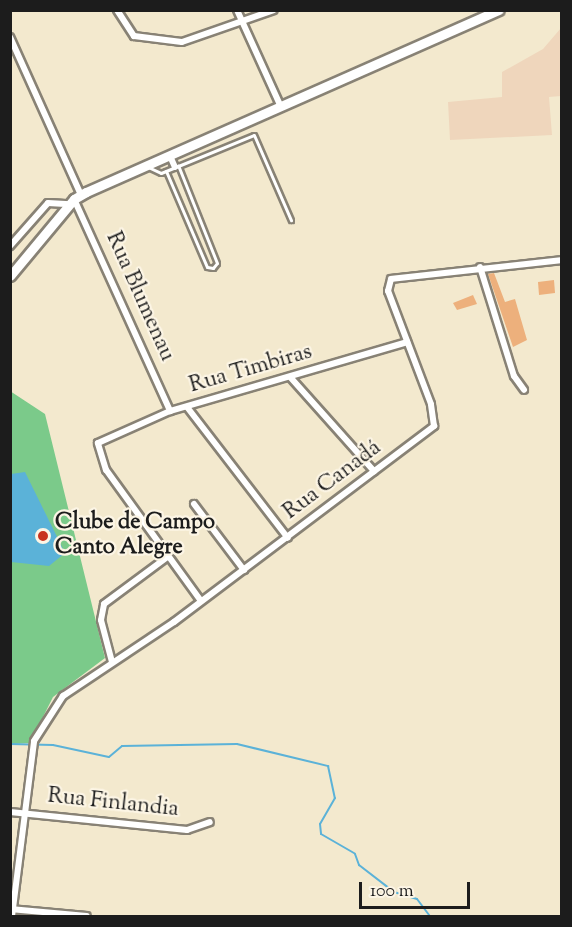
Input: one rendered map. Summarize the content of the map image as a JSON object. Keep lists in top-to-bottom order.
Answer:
{
  "streets": {
    "street": [
      "Rua Blumenau",
      "Rua Timbiras",
      "Rua Canadá",
      "Rua Finlandia"
    ]
  },
  "crossings": [
    ["Rua Blumenau", "Rua Timbiras"],
    ["Rua Timbiras", "Rua Canadá"],
    ["Rua Canadá", "Rua Finlandia"]
  ],
  "places": ["Clube de Campo Canto Alegre"],
  "scale_bar": "100 m"
}
